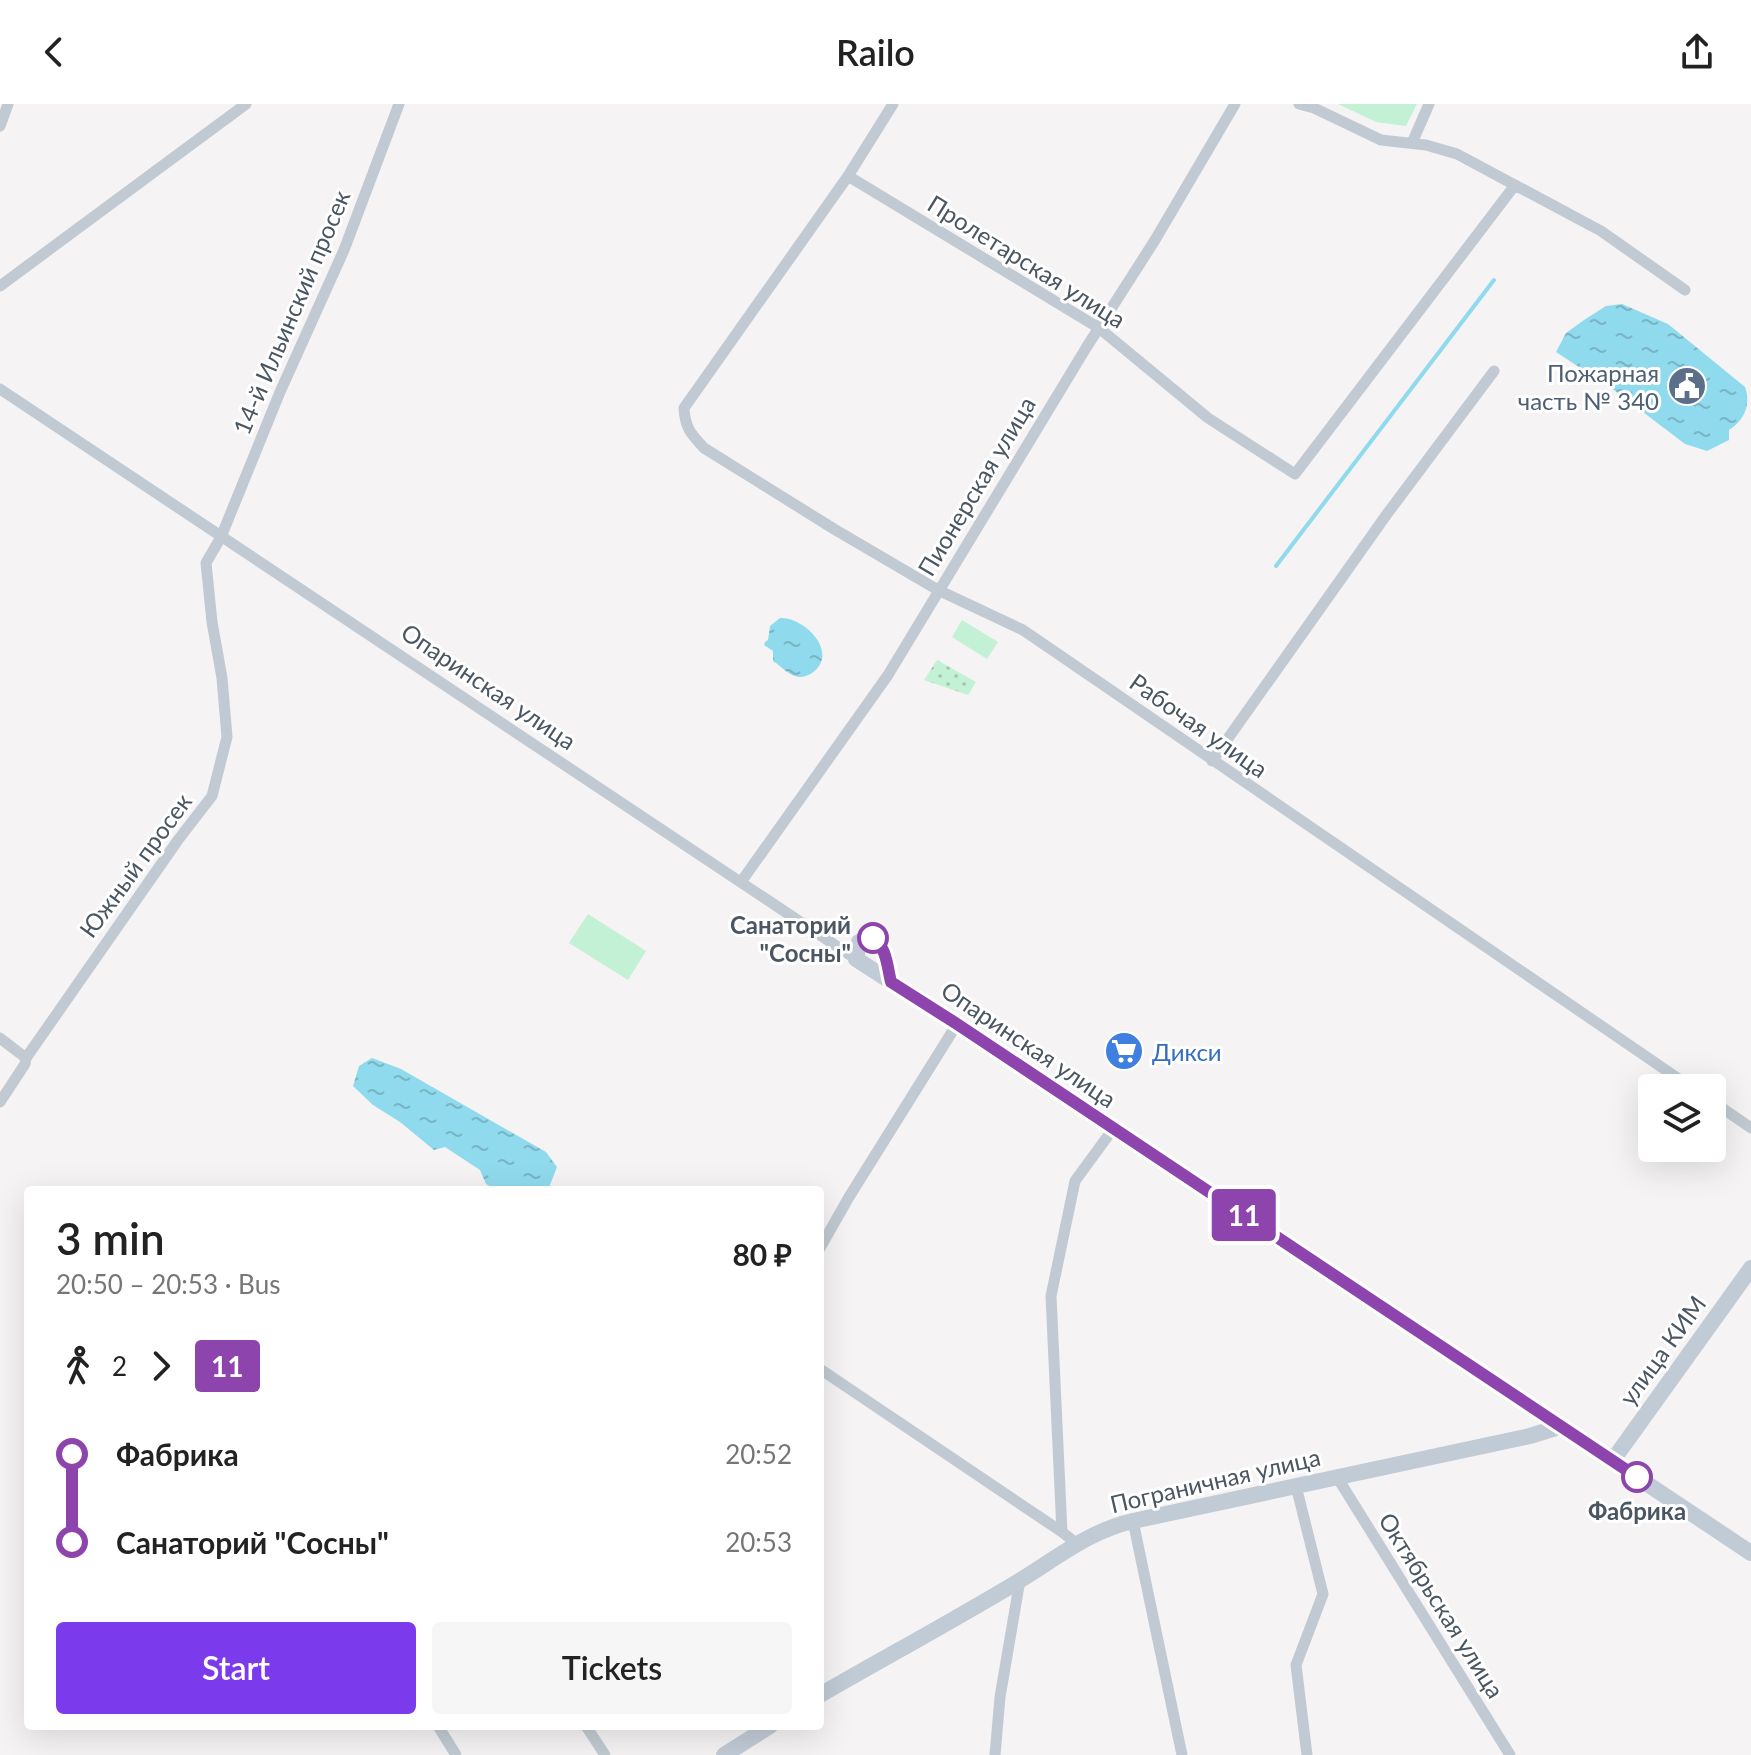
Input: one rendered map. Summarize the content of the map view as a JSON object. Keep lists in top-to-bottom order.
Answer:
{
  "streets": {
    "street": [
      "Пролетарская улица",
      "14-й Ильинский просек",
      "Пионерская улица",
      "Опаринская улица",
      "Рабочая улица",
      "Южный просек",
      "улица КИМ",
      "Пограничная улица",
      "Октябрьская улица"
    ]
  },
  "crossings": [
    ["Пролетарская улица", "Пионерская улица"],
    ["Пролетарская улица", "Рабочая улица"],
    ["14-й Ильинский просек", "Опаринская улица"],
    ["14-й Ильинский просек", "Южный просек"],
    ["Пионерская улица", "Опаринская улица"],
    ["Пионерская улица", "Рабочая улица"],
    ["Опаринская улица", "Южный просек"],
    ["Опаринская улица", "улица КИМ"],
    ["Опаринская улица", "Пограничная улица"],
    ["Пограничная улица", "Октябрьская улица"]
  ],
  "places": {
    "public building": ["Пожарная часть № 340"],
    "other": ["Санаторий \"Сосны\"", "Фабрика"],
    "supermarket": ["Дикси"]
  },
  "lines": ["bus line 11"],
  "page": {
    "header": "Railo",
    "on_map": "11",
    "heading": ["3 min", "20:50 – 20:53 · Bus", "80 ₽"],
    "legs": ["2", "11"],
    "list": [
      {
        "name": "Фабрика",
        "value": "20:52"
      },
      {
        "name": "Санаторий \"Сосны\"",
        "value": "20:53"
      }
    ],
    "buttons": ["Start", "Tickets"]
  }
}
